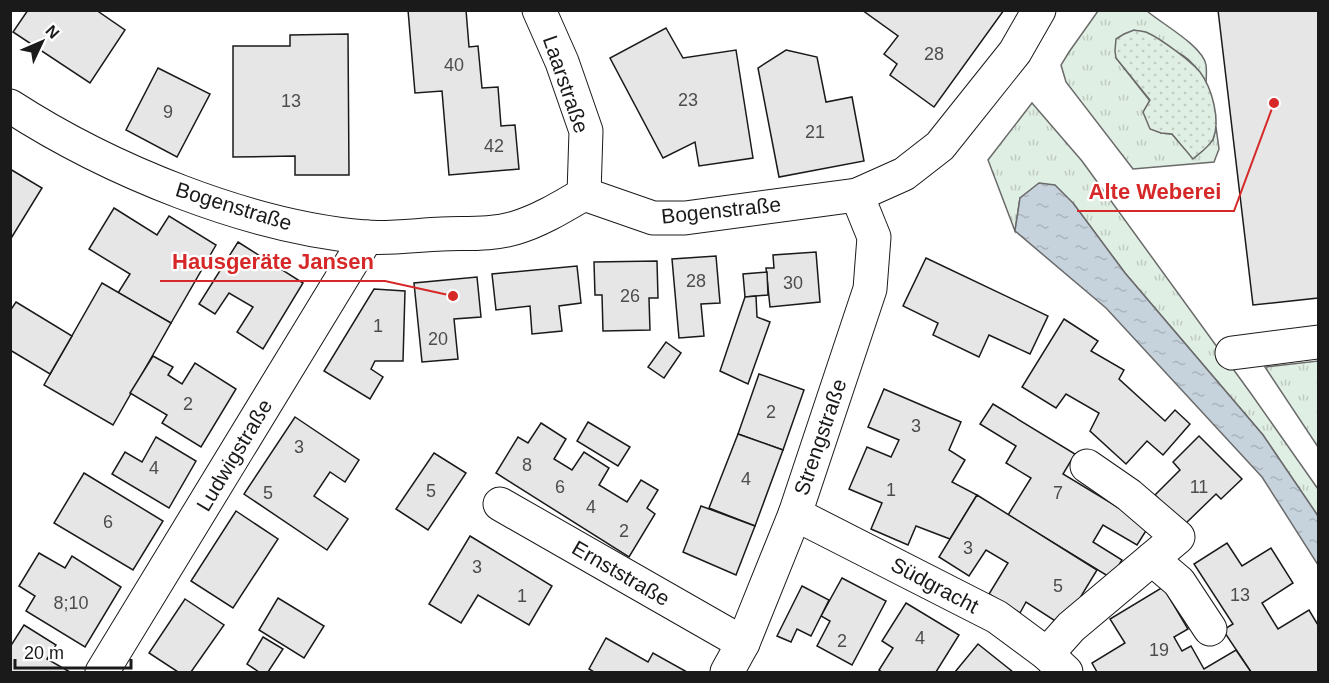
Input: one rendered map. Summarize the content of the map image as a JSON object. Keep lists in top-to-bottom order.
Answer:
{
  "streets": {
    "street": [
      "Laarstraße",
      "Bogenstraße",
      "Strengstraße",
      "Ludwigstraße",
      "Ernststraße",
      "Südgracht"
    ]
  },
  "crossings": [
    ["Laarstraße", "Bogenstraße"],
    ["Bogenstraße", "Strengstraße"],
    ["Bogenstraße", "Ludwigstraße"],
    ["Strengstraße", "Ernststraße"],
    ["Strengstraße", "Südgracht"]
  ],
  "places": ["Alte Weberei", "Hausgeräte Jansen"],
  "house_numbers": [
    "28",
    "40",
    "23",
    "13",
    "9",
    "21",
    "42",
    "28",
    "30",
    "26",
    "1",
    "20",
    "2",
    "2",
    "3",
    "3",
    "8",
    "4",
    "4",
    "6",
    "11",
    "1",
    "5",
    "5",
    "7",
    "4",
    "6",
    "2",
    "3",
    "3",
    "5",
    "13",
    "1",
    "8;10",
    "4",
    "2",
    "19"
  ],
  "scale_bar": "20 m",
  "north": "top right"
}
